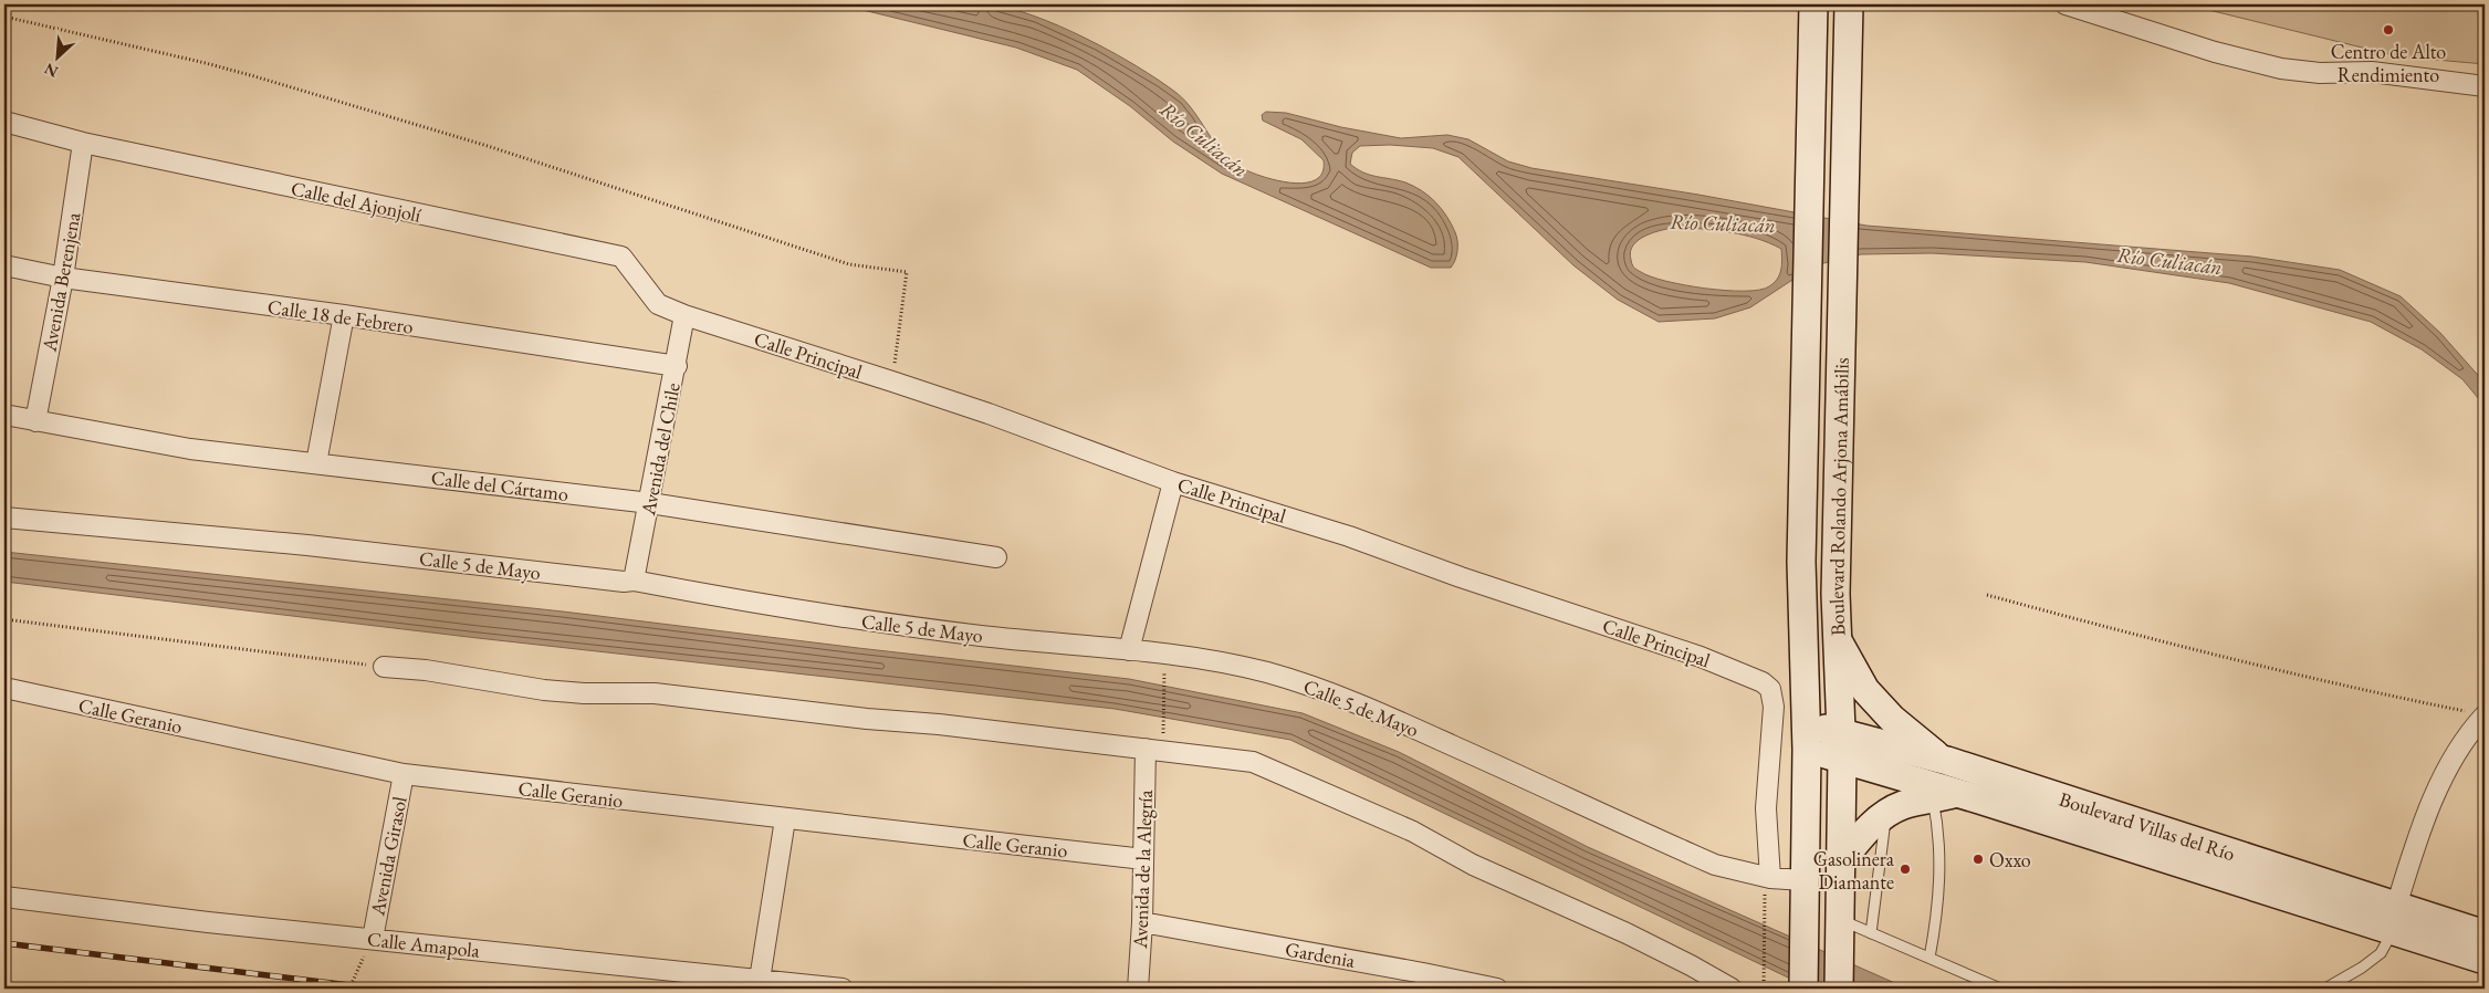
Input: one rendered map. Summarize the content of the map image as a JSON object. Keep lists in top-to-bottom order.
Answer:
{
  "streets": {
    "main road": ["Boulevard Rolando Arjona Amábilis", "Boulevard Villas del Río"],
    "street": [
      "Calle del Ajonjolí",
      "Avenida Berenjena",
      "Calle 18 de Febrero",
      "Calle Principal",
      "Avenida del Chile",
      "Calle del Cártamo",
      "Calle 5 de Mayo",
      "Calle Geranio",
      "Avenida Girasol",
      "Avenida de la Alegría",
      "Calle Amapola",
      "Gardenia"
    ]
  },
  "crossings": [
    ["Calle del Ajonjolí", "Avenida Berenjena"],
    ["Calle del Ajonjolí", "Calle Principal"],
    ["Calle del Ajonjolí", "Avenida del Chile"],
    ["Avenida Berenjena", "Calle 18 de Febrero"],
    ["Avenida Berenjena", "Calle del Cártamo"],
    ["Calle 18 de Febrero", "Avenida del Chile"],
    ["Calle Principal", "Avenida del Chile"],
    ["Calle Principal", "Calle 5 de Mayo"],
    ["Avenida del Chile", "Calle del Cártamo"],
    ["Avenida del Chile", "Calle 5 de Mayo"],
    ["Boulevard Rolando Arjona Amábilis", "Calle 5 de Mayo"],
    ["Boulevard Rolando Arjona Amábilis", "Boulevard Villas del Río"],
    ["Calle Geranio", "Avenida Girasol"],
    ["Calle Geranio", "Avenida de la Alegría"],
    ["Avenida Girasol", "Calle Amapola"],
    ["Avenida de la Alegría", "Gardenia"]
  ],
  "water": ["Río Culiacán"],
  "places": ["Centro de Alto Rendimiento", "Oxxo", "Gasolinera Diamante"],
  "north": "bottom left"
}
